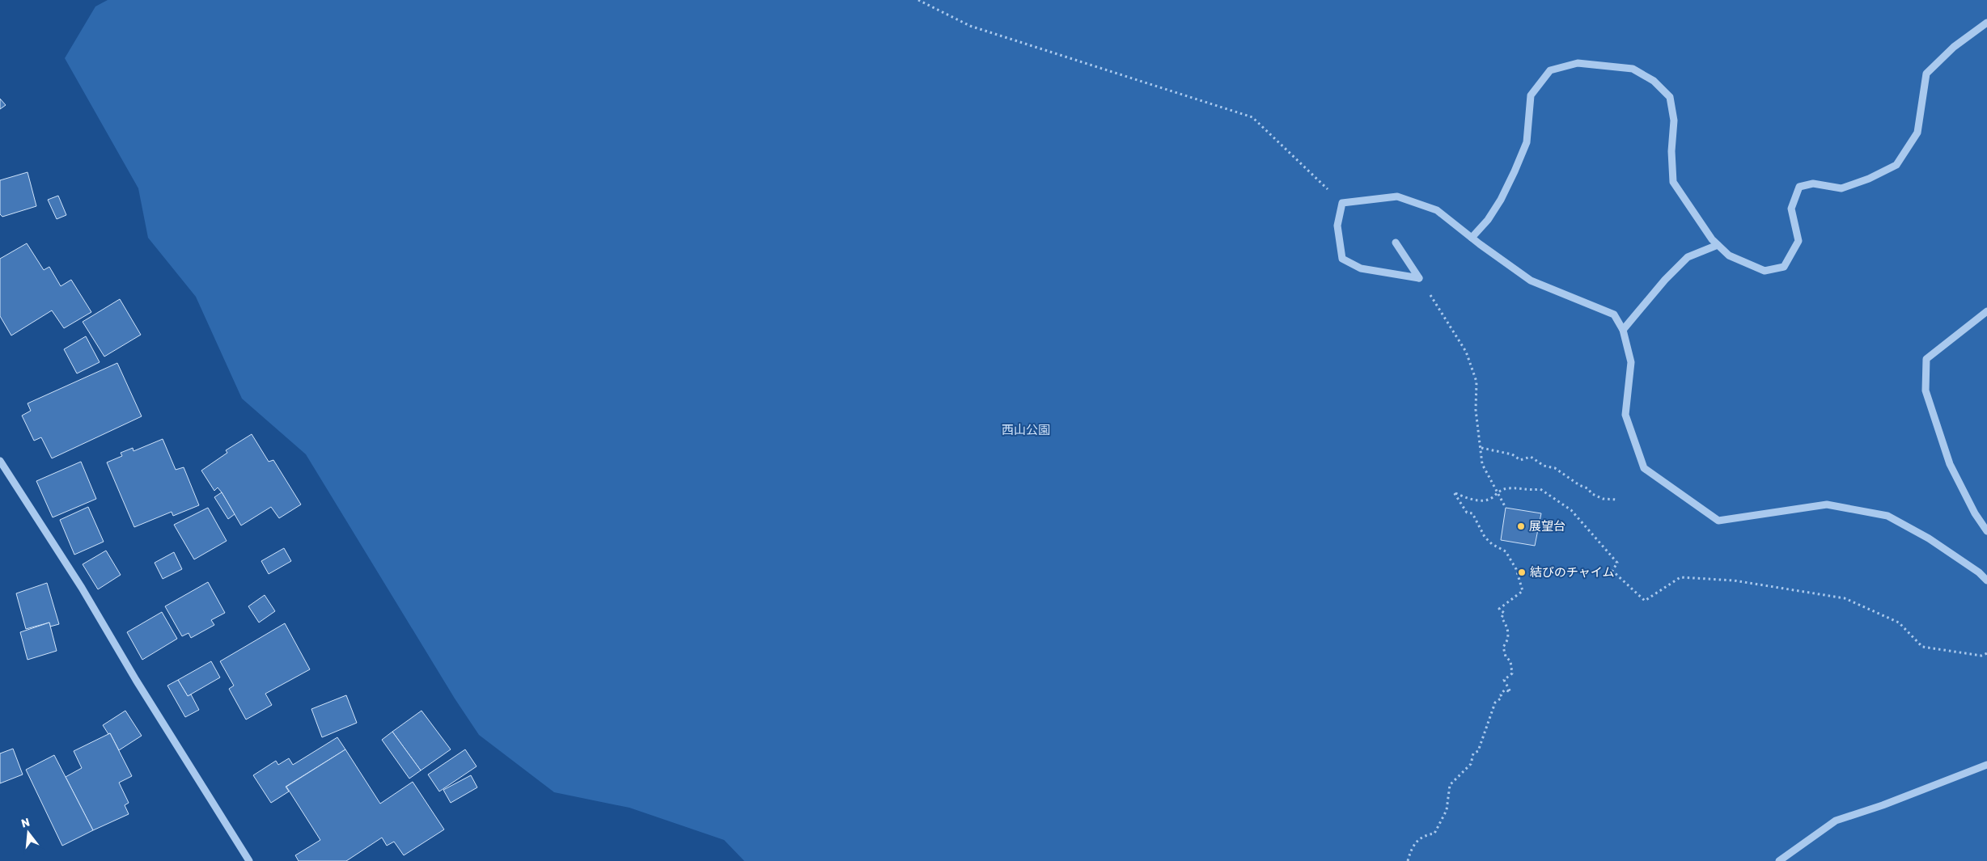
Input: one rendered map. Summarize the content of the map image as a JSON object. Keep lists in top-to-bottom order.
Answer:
{
  "parks": ["西山公園"],
  "places": ["展望台", "結びのチャイム"],
  "north": "top"
}
